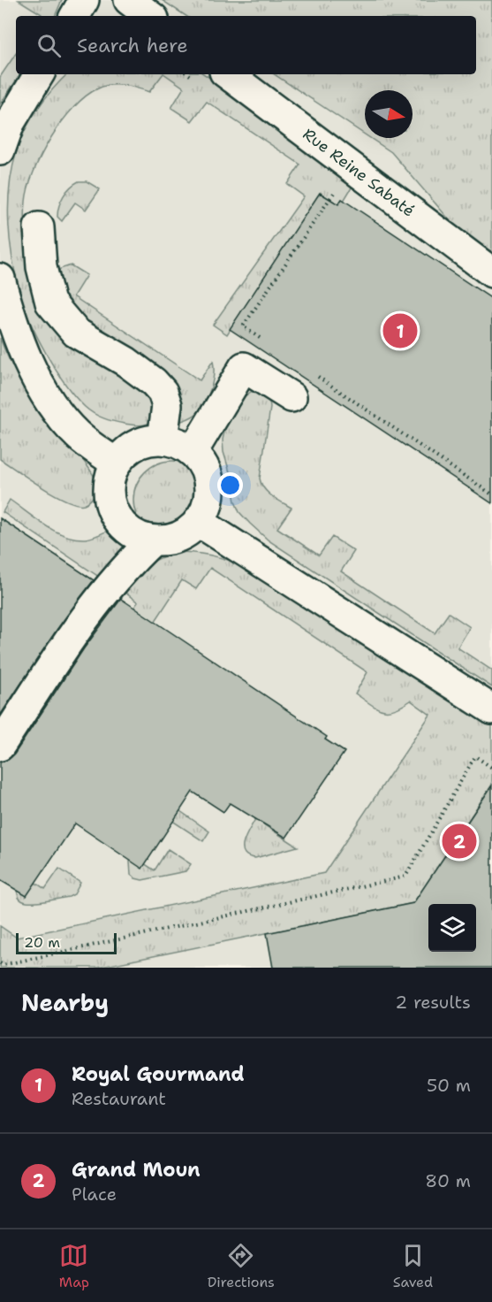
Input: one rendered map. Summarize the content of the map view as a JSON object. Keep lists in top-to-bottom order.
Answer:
{
  "streets": {
    "lane": ["Rue Reine Sabaté"]
  },
  "scale_bar": "20 m",
  "north": "right",
  "page": {
    "search": "Search here",
    "pins": ["1", "2"],
    "scale": "20 m",
    "heading": ["Nearby", "2 results"],
    "list": [
      {
        "mark": "1",
        "name": "Royal Gourmand",
        "note": "Restaurant",
        "value": "50 m"
      },
      {
        "mark": "2",
        "name": "Grand Moun",
        "note": "Place",
        "value": "80 m"
      }
    ],
    "nav": ["Map", "Directions", "Saved"]
  }
}
